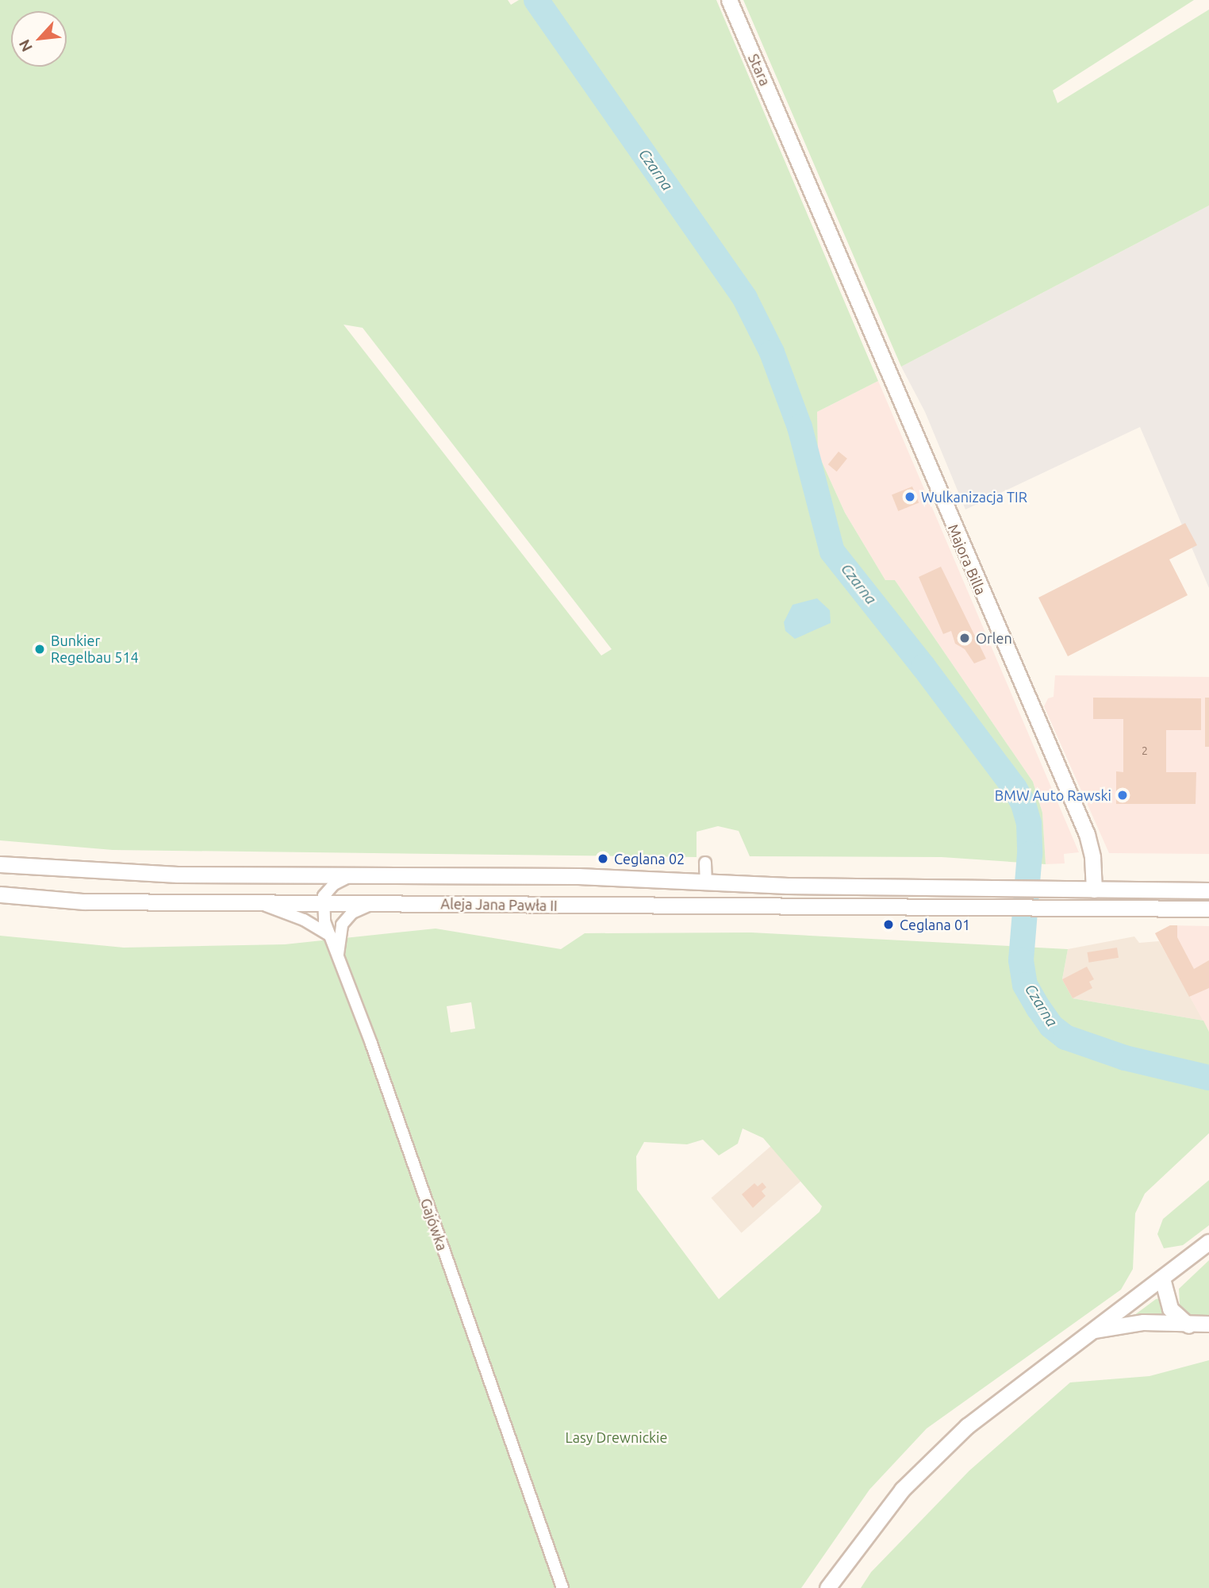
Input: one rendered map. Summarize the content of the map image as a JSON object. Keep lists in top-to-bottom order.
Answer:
{
  "streets": {
    "main road": ["Stara", "Majora Billa", "Aleja Jana Pawła II"],
    "street": ["Gajówka"]
  },
  "crossings": [
    ["Stara", "Majora Billa"],
    ["Majora Billa", "Aleja Jana Pawła II"],
    ["Aleja Jana Pawła II", "Gajówka"]
  ],
  "water": ["Czarna"],
  "parks": ["Lasy Drewnickie"],
  "places": [
    "Wulkanizacja TIR",
    "Orlen",
    "Bunkier Regelbau 514",
    "BMW Auto Rawski",
    "Ceglana 02",
    "Ceglana 01"
  ],
  "house_numbers": ["2"],
  "north": "bottom left"
}
